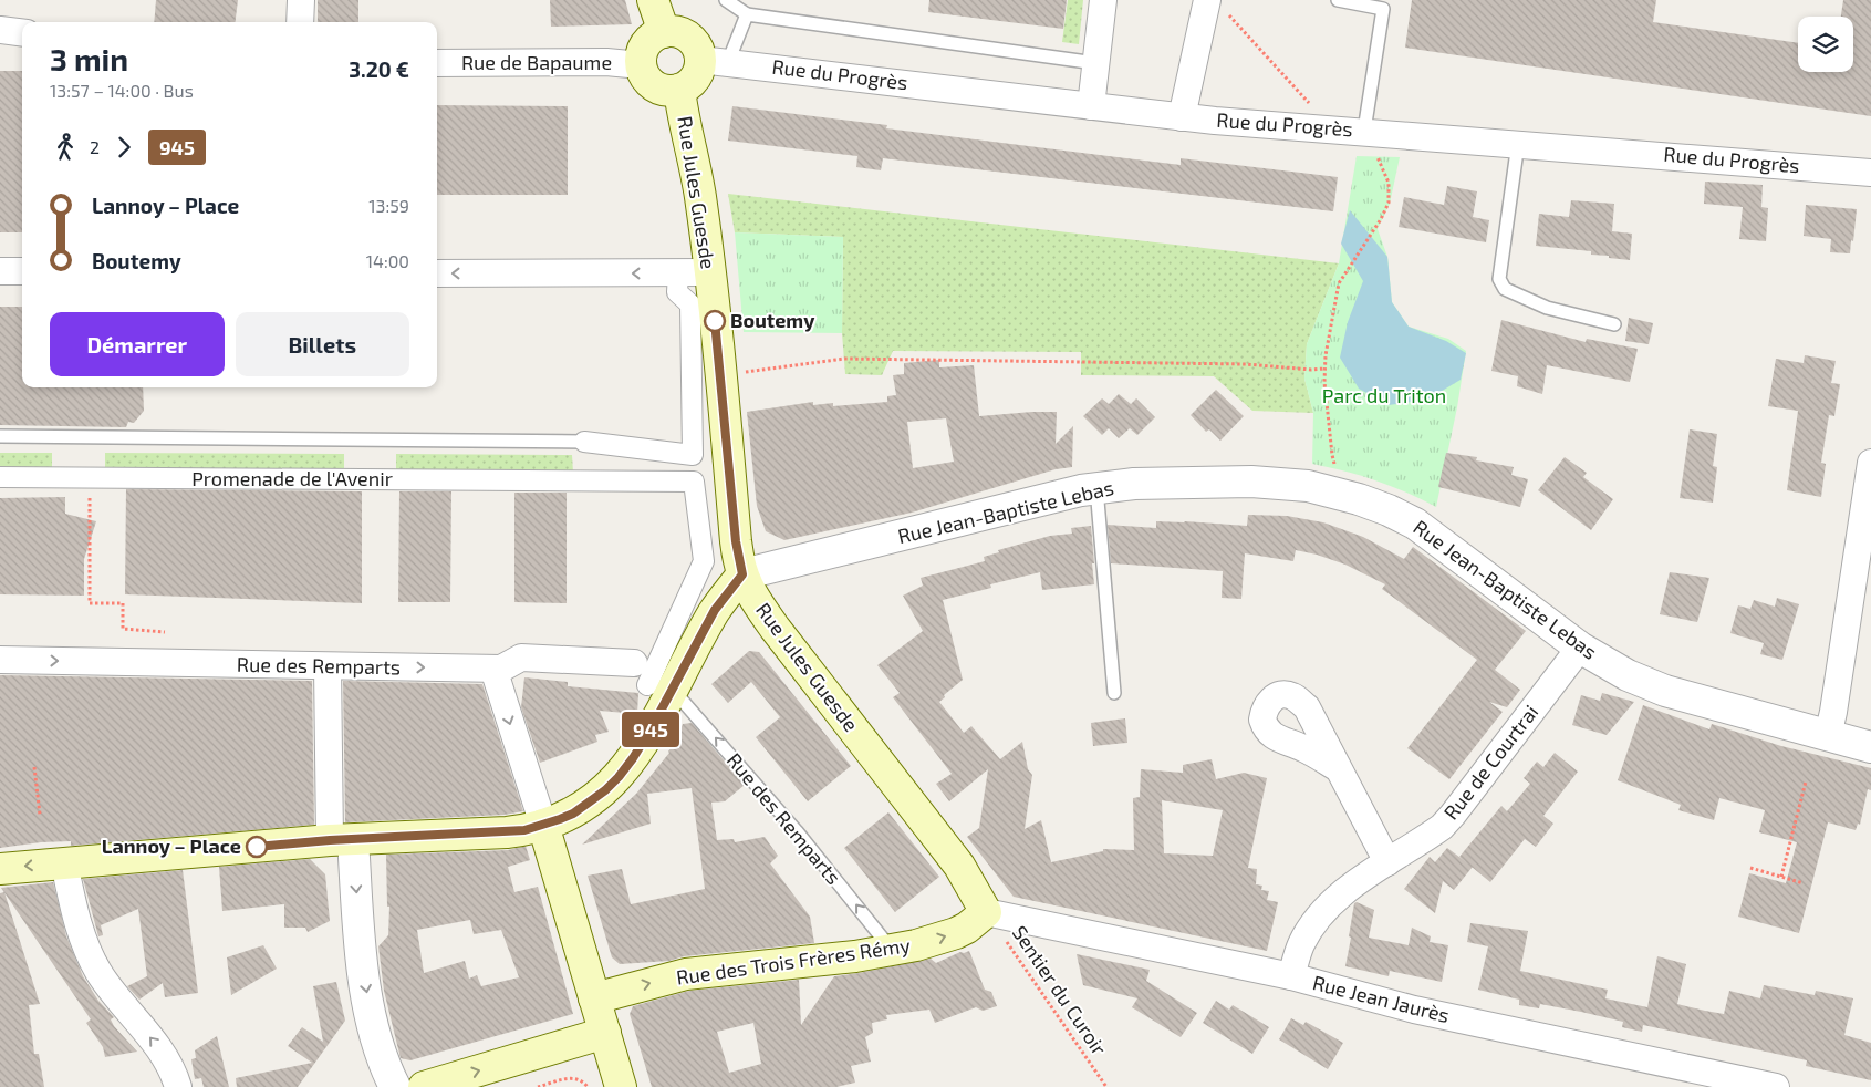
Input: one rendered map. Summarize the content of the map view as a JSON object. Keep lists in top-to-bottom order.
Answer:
{
  "streets": {
    "main road": ["Rue Jules Guesde", "Rue des Trois Frères Rémy"],
    "street": [
      "Rue de Bapaume",
      "Rue du Progrès",
      "Promenade de l'Avenir",
      "Rue Jean-Baptiste Lebas",
      "Rue des Remparts",
      "Rue de Courtrai",
      "Rue Jean Jaurès"
    ],
    "path": ["Sentier du Curoir"]
  },
  "crossings": [
    ["Rue de Bapaume", "Rue du Progrès"],
    ["Rue de Bapaume", "Rue Jules Guesde"],
    ["Rue du Progrès", "Rue Jules Guesde"],
    ["Rue Jules Guesde", "Rue Jean-Baptiste Lebas"],
    ["Rue Jules Guesde", "Rue des Trois Frères Rémy"],
    ["Rue Jules Guesde", "Sentier du Curoir"],
    ["Rue Jules Guesde", "Rue Jean Jaurès"],
    ["Rue Jean-Baptiste Lebas", "Rue de Courtrai"],
    ["Rue des Remparts", "Rue des Trois Frères Rémy"],
    ["Rue de Courtrai", "Rue Jean Jaurès"],
    ["Rue des Trois Frères Rémy", "Sentier du Curoir"],
    ["Rue des Trois Frères Rémy", "Rue Jean Jaurès"],
    ["Sentier du Curoir", "Rue Jean Jaurès"]
  ],
  "one_way": ["Rue des Trois Frères Rémy"],
  "parks": ["Parc du Triton"],
  "places": ["Boutemy", "Lannoy – Place"],
  "lines": ["bus line 945"],
  "page": {
    "on_map": "945",
    "heading": ["3 min", "13:57 – 14:00 · Bus", "3.20 €"],
    "legs": ["2", "945"],
    "list": [
      {
        "name": "Lannoy – Place",
        "value": "13:59"
      },
      {
        "name": "Boutemy",
        "value": "14:00"
      }
    ],
    "buttons": ["Démarrer", "Billets"]
  }
}
